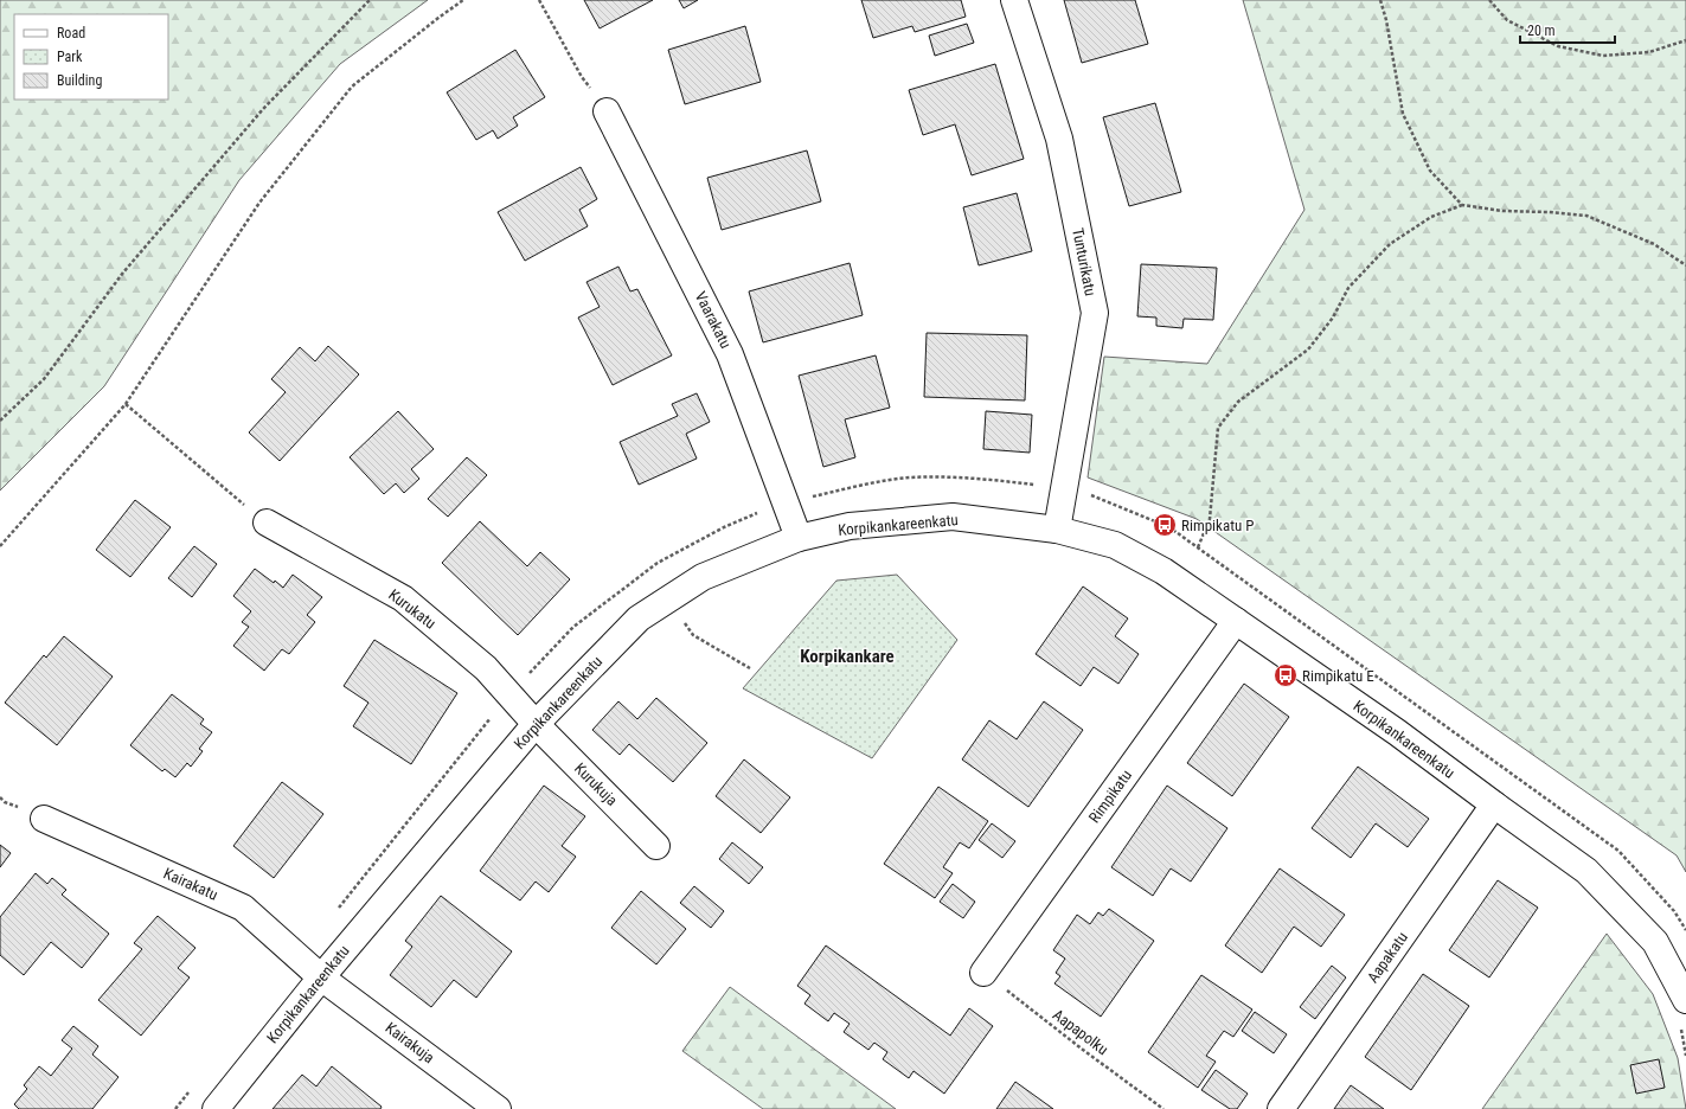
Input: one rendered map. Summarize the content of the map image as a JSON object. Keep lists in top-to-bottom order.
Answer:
{
  "streets": {
    "street": [
      "Tunturikatu",
      "Vaarakatu",
      "Korpikankareenkatu",
      "Kurukatu",
      "Kurukuja",
      "Rimpikatu",
      "Kairakatu",
      "Aapakatu",
      "Kairakuja"
    ],
    "path": ["Aapapolku"]
  },
  "crossings": [
    ["Tunturikatu", "Korpikankareenkatu"],
    ["Vaarakatu", "Korpikankareenkatu"],
    ["Korpikankareenkatu", "Kurukatu"],
    ["Korpikankareenkatu", "Kurukuja"],
    ["Korpikankareenkatu", "Rimpikatu"],
    ["Korpikankareenkatu", "Kairakatu"],
    ["Korpikankareenkatu", "Aapakatu"],
    ["Korpikankareenkatu", "Kairakuja"],
    ["Kurukatu", "Kurukuja"],
    ["Rimpikatu", "Aapapolku"],
    ["Kairakatu", "Kairakuja"]
  ],
  "districts": ["Korpikankare"],
  "places": {
    "bus stop": ["Rimpikatu P", "Rimpikatu E"]
  },
  "legend": ["Road", "Park", "Building"],
  "scale_bar": "20 m"
}
